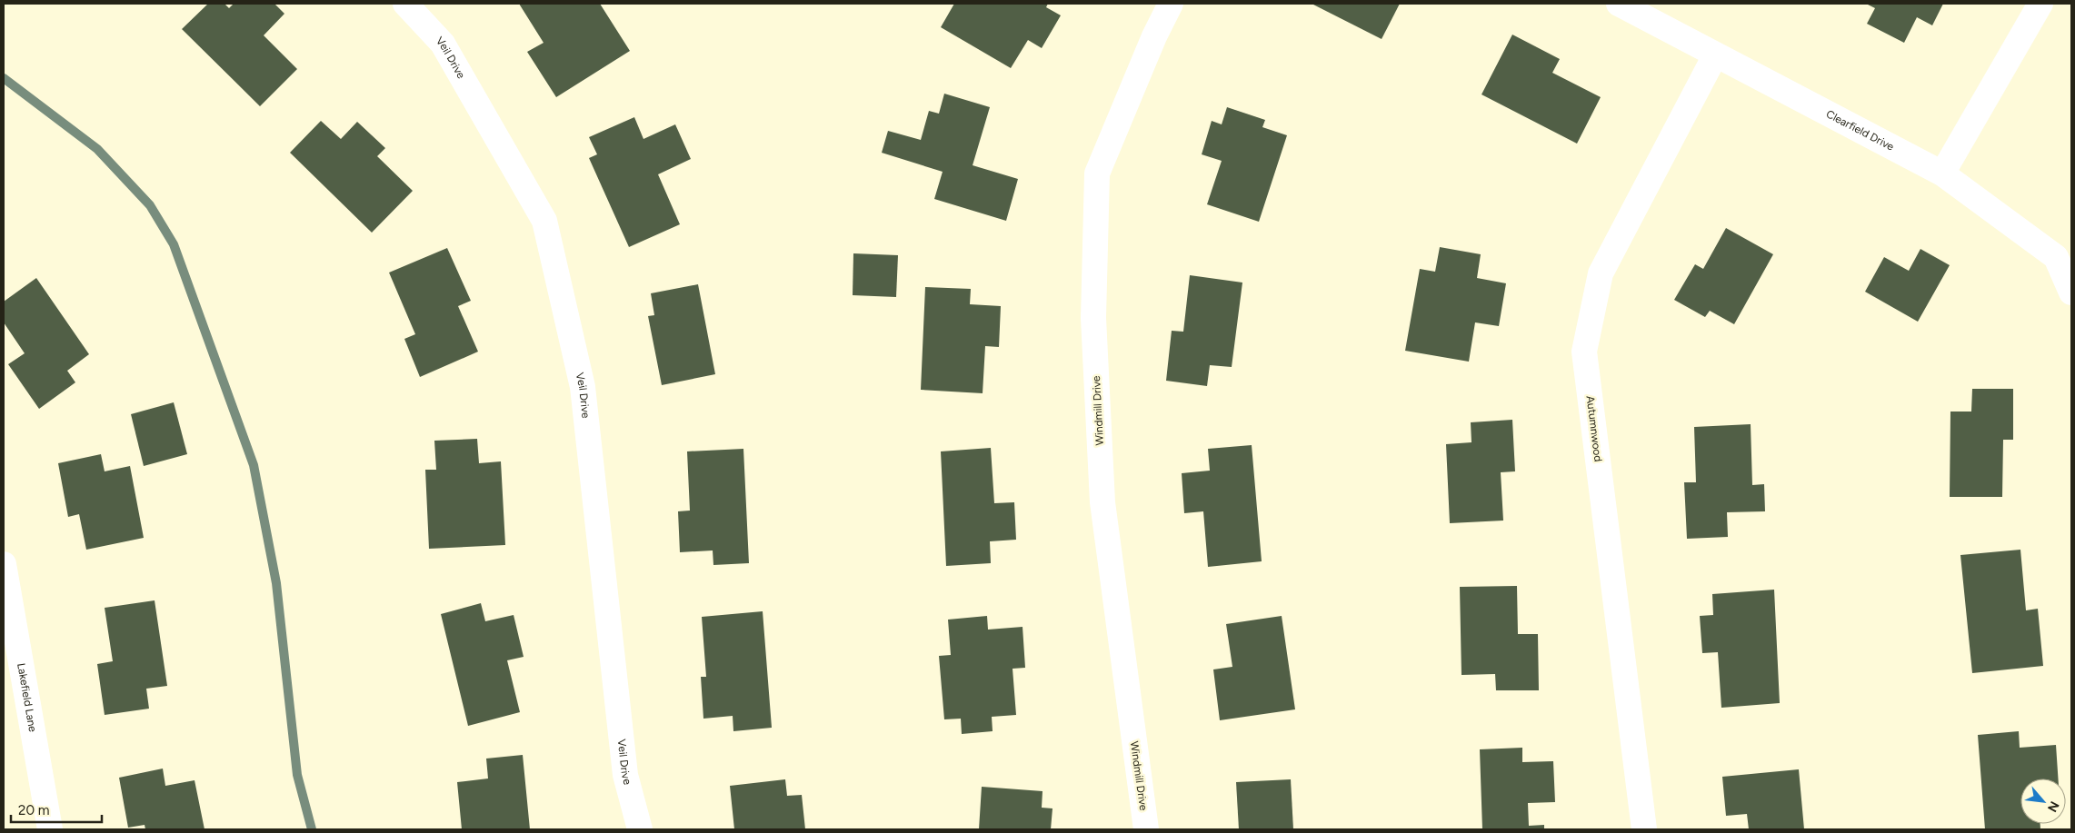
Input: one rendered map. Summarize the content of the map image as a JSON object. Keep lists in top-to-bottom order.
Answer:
{
  "streets": {
    "street": [
      "Veil Drive",
      "Clearfield Drive",
      "Windmill Drive",
      "Autumnwood",
      "Lakefield Lane"
    ]
  },
  "crossings": [
    ["Clearfield Drive", "Autumnwood"]
  ],
  "scale_bar": "20 m",
  "north": "bottom right"
}
